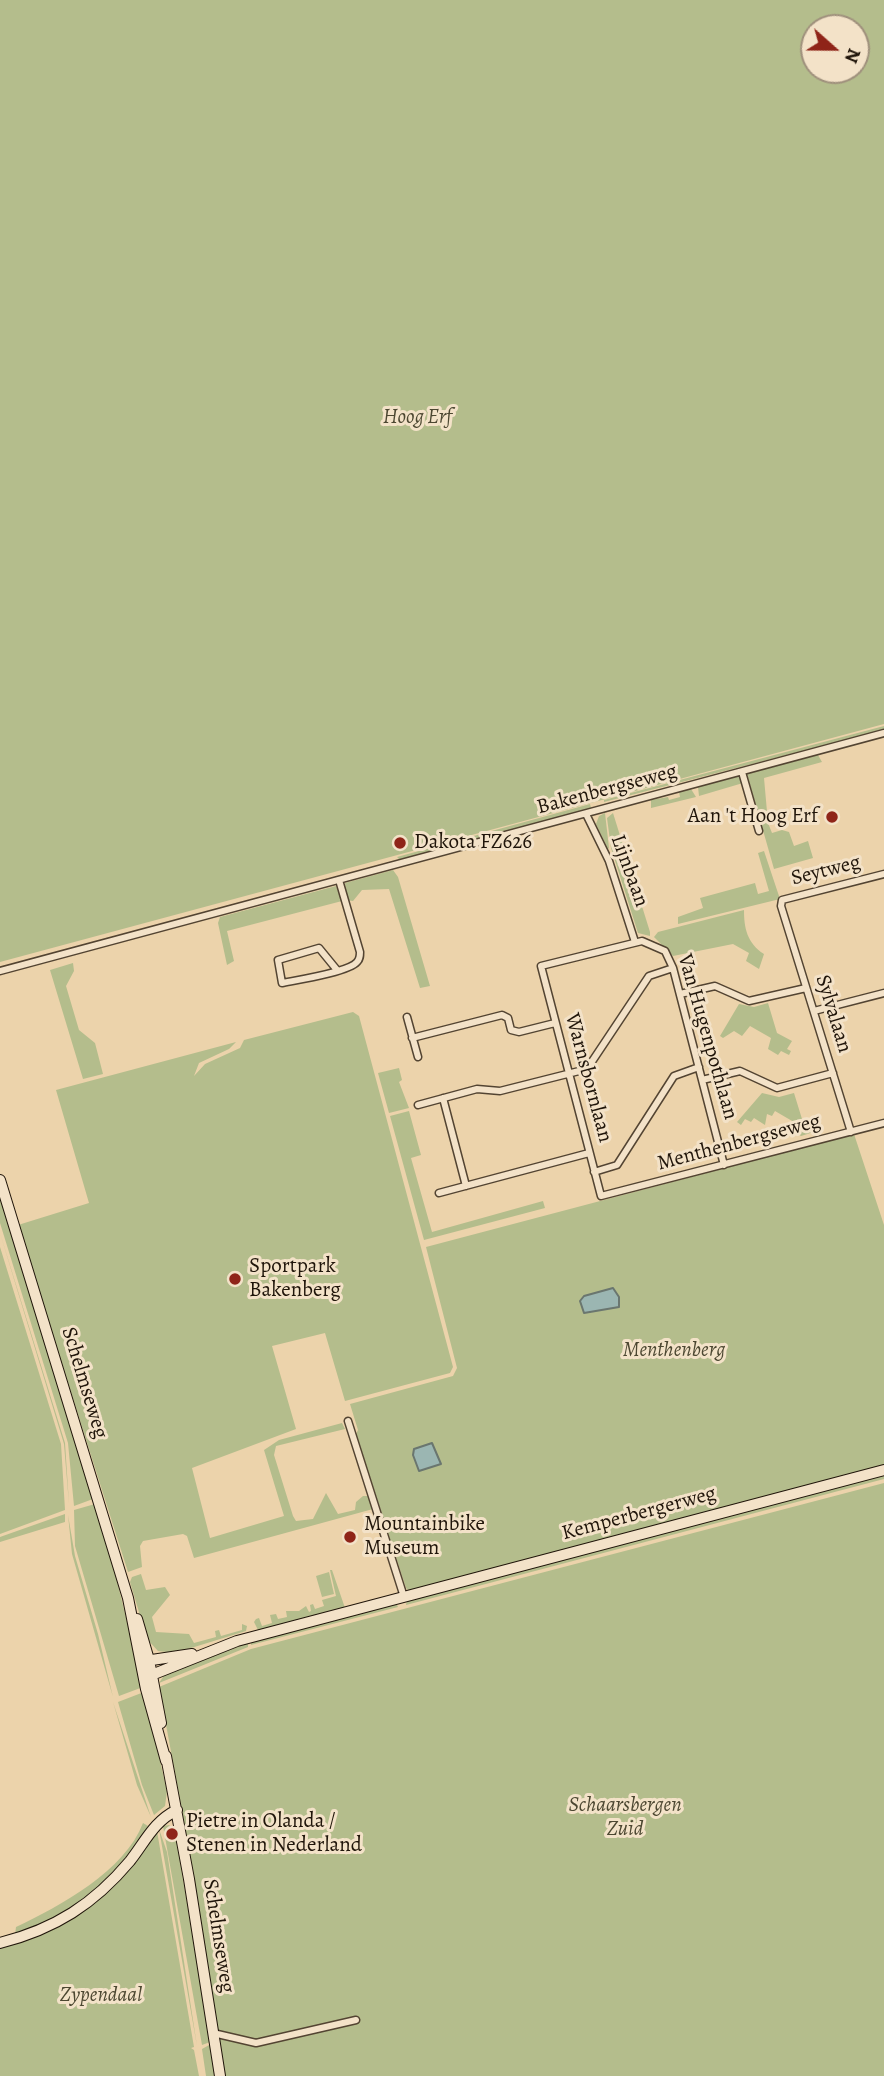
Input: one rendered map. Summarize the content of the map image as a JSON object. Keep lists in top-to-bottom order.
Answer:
{
  "streets": {
    "main road": ["Schelmseweg", "Kemperbergerweg"],
    "street": [
      "Bakenbergseweg",
      "Lijnbaan",
      "Seytweg",
      "Sylvalaan",
      "Van Hugenpothlaan",
      "Warnsbornlaan",
      "Menthenbergseweg"
    ]
  },
  "crossings": [
    ["Bakenbergseweg", "Lijnbaan"],
    ["Lijnbaan", "Van Hugenpothlaan"],
    ["Lijnbaan", "Warnsbornlaan"],
    ["Seytweg", "Sylvalaan"],
    ["Sylvalaan", "Menthenbergseweg"],
    ["Van Hugenpothlaan", "Warnsbornlaan"],
    ["Van Hugenpothlaan", "Menthenbergseweg"],
    ["Warnsbornlaan", "Menthenbergseweg"],
    ["Schelmseweg", "Kemperbergerweg"]
  ],
  "parks": [
    "Hoog Erf",
    "Menthenberg",
    "Schaarsbergen Zuid",
    "Zypendaal"
  ],
  "places": [
    "Aan 't Hoog Erf",
    "Dakota FZ626",
    "Sportpark Bakenberg",
    "Mountainbike Museum",
    "Pietre in Olanda / Stenen in Nederland"
  ],
  "north": "right"
}
